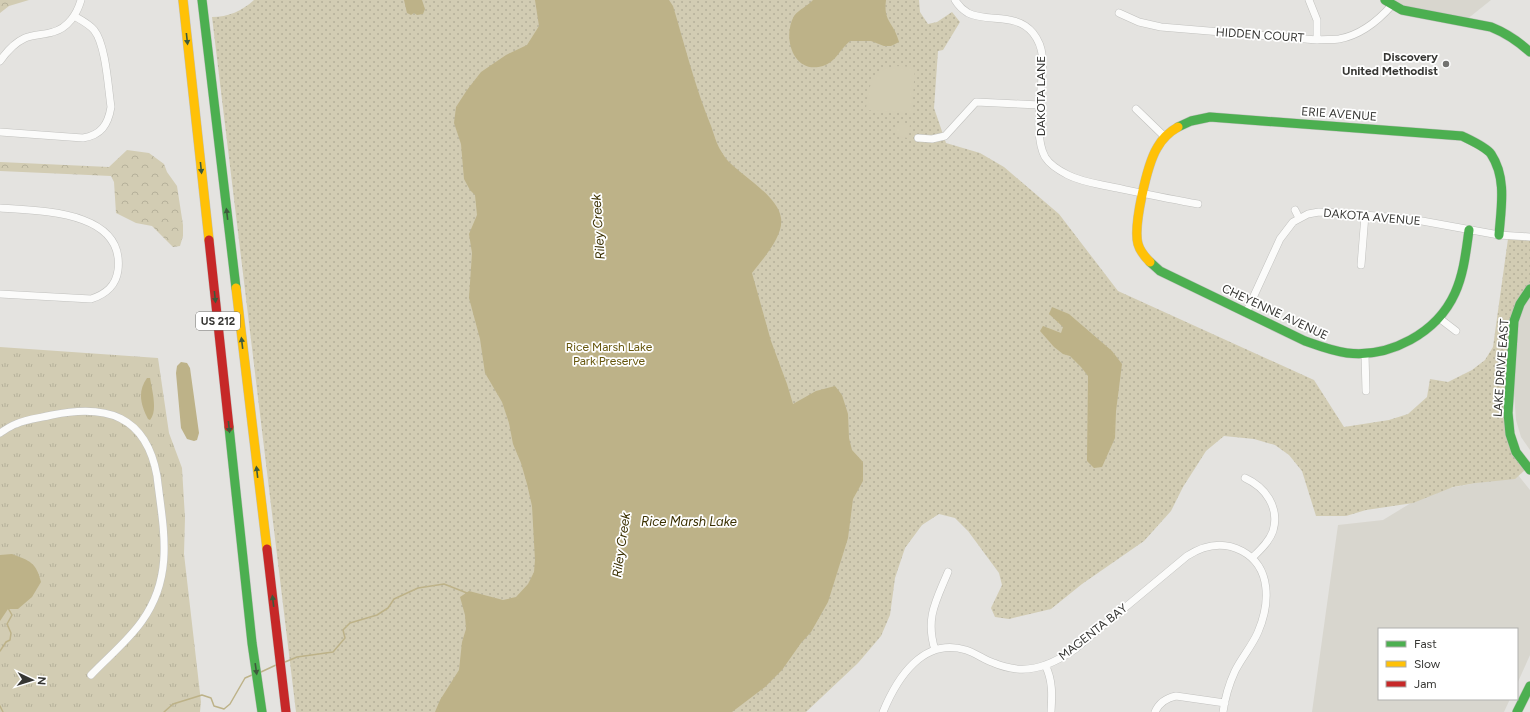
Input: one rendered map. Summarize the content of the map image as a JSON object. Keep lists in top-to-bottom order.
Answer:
{
  "streets": {
    "main road": [
      "ERIE AVENUE",
      "CHEYENNE AVENUE",
      "US 212",
      "LAKE DRIVE EAST"
    ],
    "street": [
      "HIDDEN COURT",
      "DAKOTA LANE",
      "DAKOTA AVENUE",
      "MAGENTA BAY"
    ]
  },
  "crossings": [
    ["DAKOTA LANE", "ERIE AVENUE"],
    ["DAKOTA LANE", "CHEYENNE AVENUE"],
    ["ERIE AVENUE", "DAKOTA AVENUE"],
    ["ERIE AVENUE", "CHEYENNE AVENUE"],
    ["DAKOTA AVENUE", "CHEYENNE AVENUE"]
  ],
  "water": ["Riley Creek", "Rice Marsh Lake"],
  "parks": ["Rice Marsh Lake Park Preserve"],
  "places": ["Discovery United Methodist"],
  "legend": ["Fast", "Slow", "Jam"],
  "north": "right"
}
